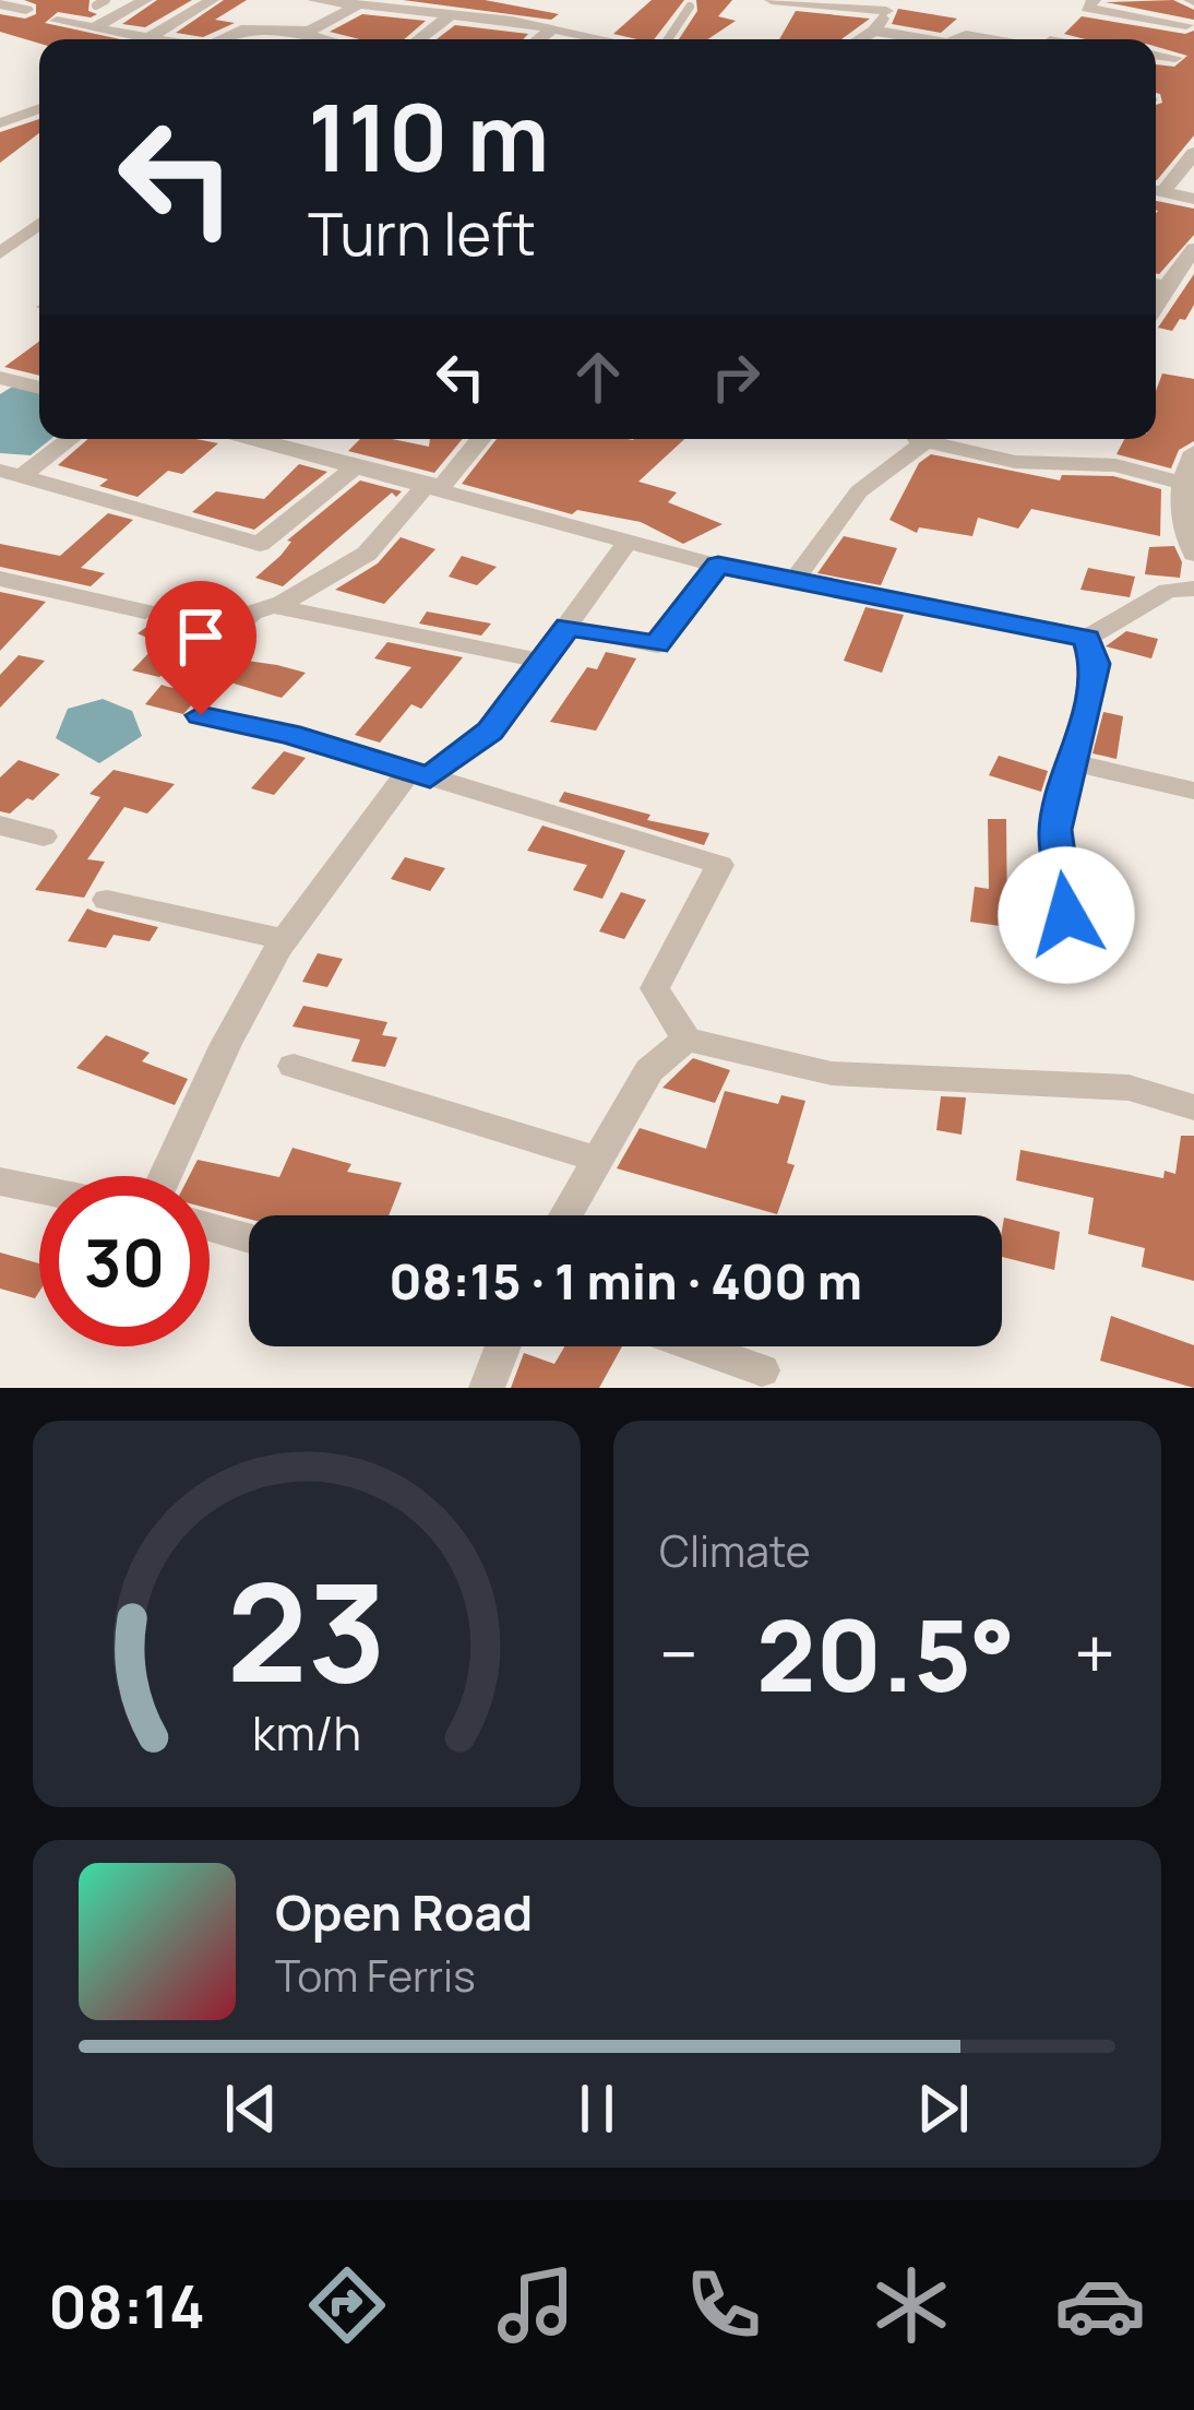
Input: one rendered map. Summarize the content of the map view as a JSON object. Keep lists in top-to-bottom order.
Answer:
{
  "page": {
    "turn": ["110 m", "Turn left"],
    "limit": "30",
    "trip": "08:15 · 1 min · 400 m",
    "tile": "Climate",
    "heat": ["−", "20.5°", "+"],
    "song": ["Open Road", "Tom Ferris"],
    "tabs": "08:14",
    "gauge": ["23", "km/h"]
  }
}
